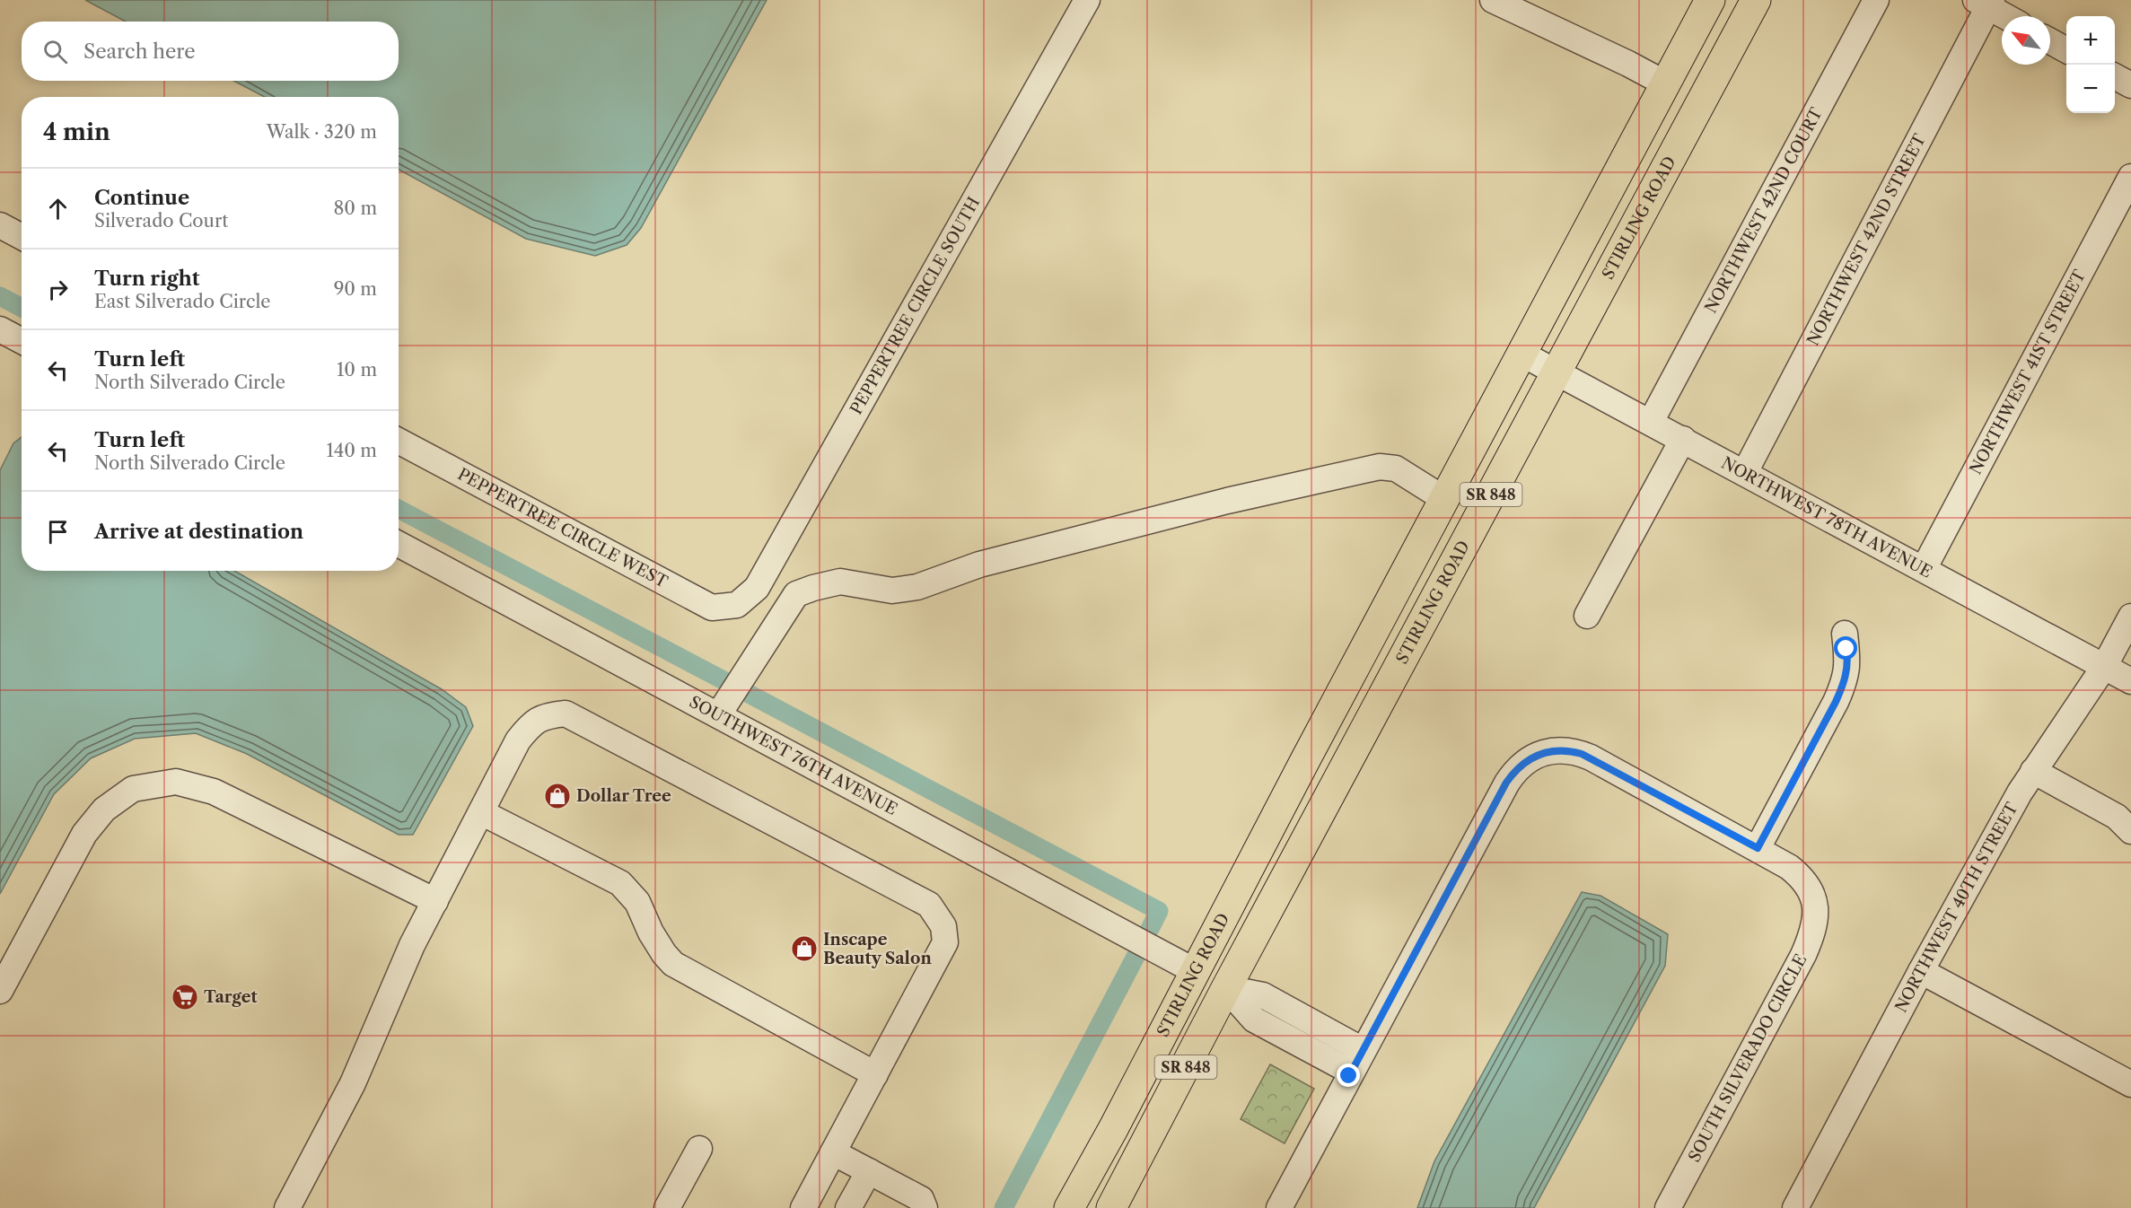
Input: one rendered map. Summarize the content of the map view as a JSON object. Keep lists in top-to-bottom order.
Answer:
{
  "streets": {
    "main road": ["STIRLING ROAD", "SR 848"],
    "street": [
      "NORTHWEST 42ND COURT",
      "NORTHWEST 42ND STREET",
      "PEPPERTREE CIRCLE SOUTH",
      "NORTHWEST 41ST STREET",
      "NORTHWEST 78TH AVENUE",
      "PEPPERTREE CIRCLE WEST",
      "SOUTHWEST 76TH AVENUE",
      "NORTHWEST 40TH STREET",
      "SOUTH SILVERADO CIRCLE"
    ]
  },
  "crossings": [
    ["NORTHWEST 42ND COURT", "NORTHWEST 78TH AVENUE"],
    ["STIRLING ROAD", "NORTHWEST 78TH AVENUE"],
    ["STIRLING ROAD", "SOUTHWEST 76TH AVENUE"],
    ["NORTHWEST 42ND STREET", "NORTHWEST 78TH AVENUE"],
    ["PEPPERTREE CIRCLE SOUTH", "PEPPERTREE CIRCLE WEST"],
    ["NORTHWEST 41ST STREET", "NORTHWEST 78TH AVENUE"],
    ["NORTHWEST 78TH AVENUE", "NORTHWEST 40TH STREET"]
  ],
  "places": {
    "shop": ["Dollar Tree", "Inscape Beauty Salon"],
    "supermarket": ["Target"]
  },
  "north": "top left",
  "page": {
    "map_buttons": ["+", "−"],
    "search": "Search here",
    "heading": ["4 min", "Walk · 320 m"],
    "list": [
      ["Continue", "Silverado Court", "80 m"],
      ["Turn right", "East Silverado Circle", "90 m"],
      ["Turn left", "North Silverado Circle", "10 m"],
      ["Turn left", "North Silverado Circle", "140 m"],
      "Arrive at destination"
    ]
  }
}
